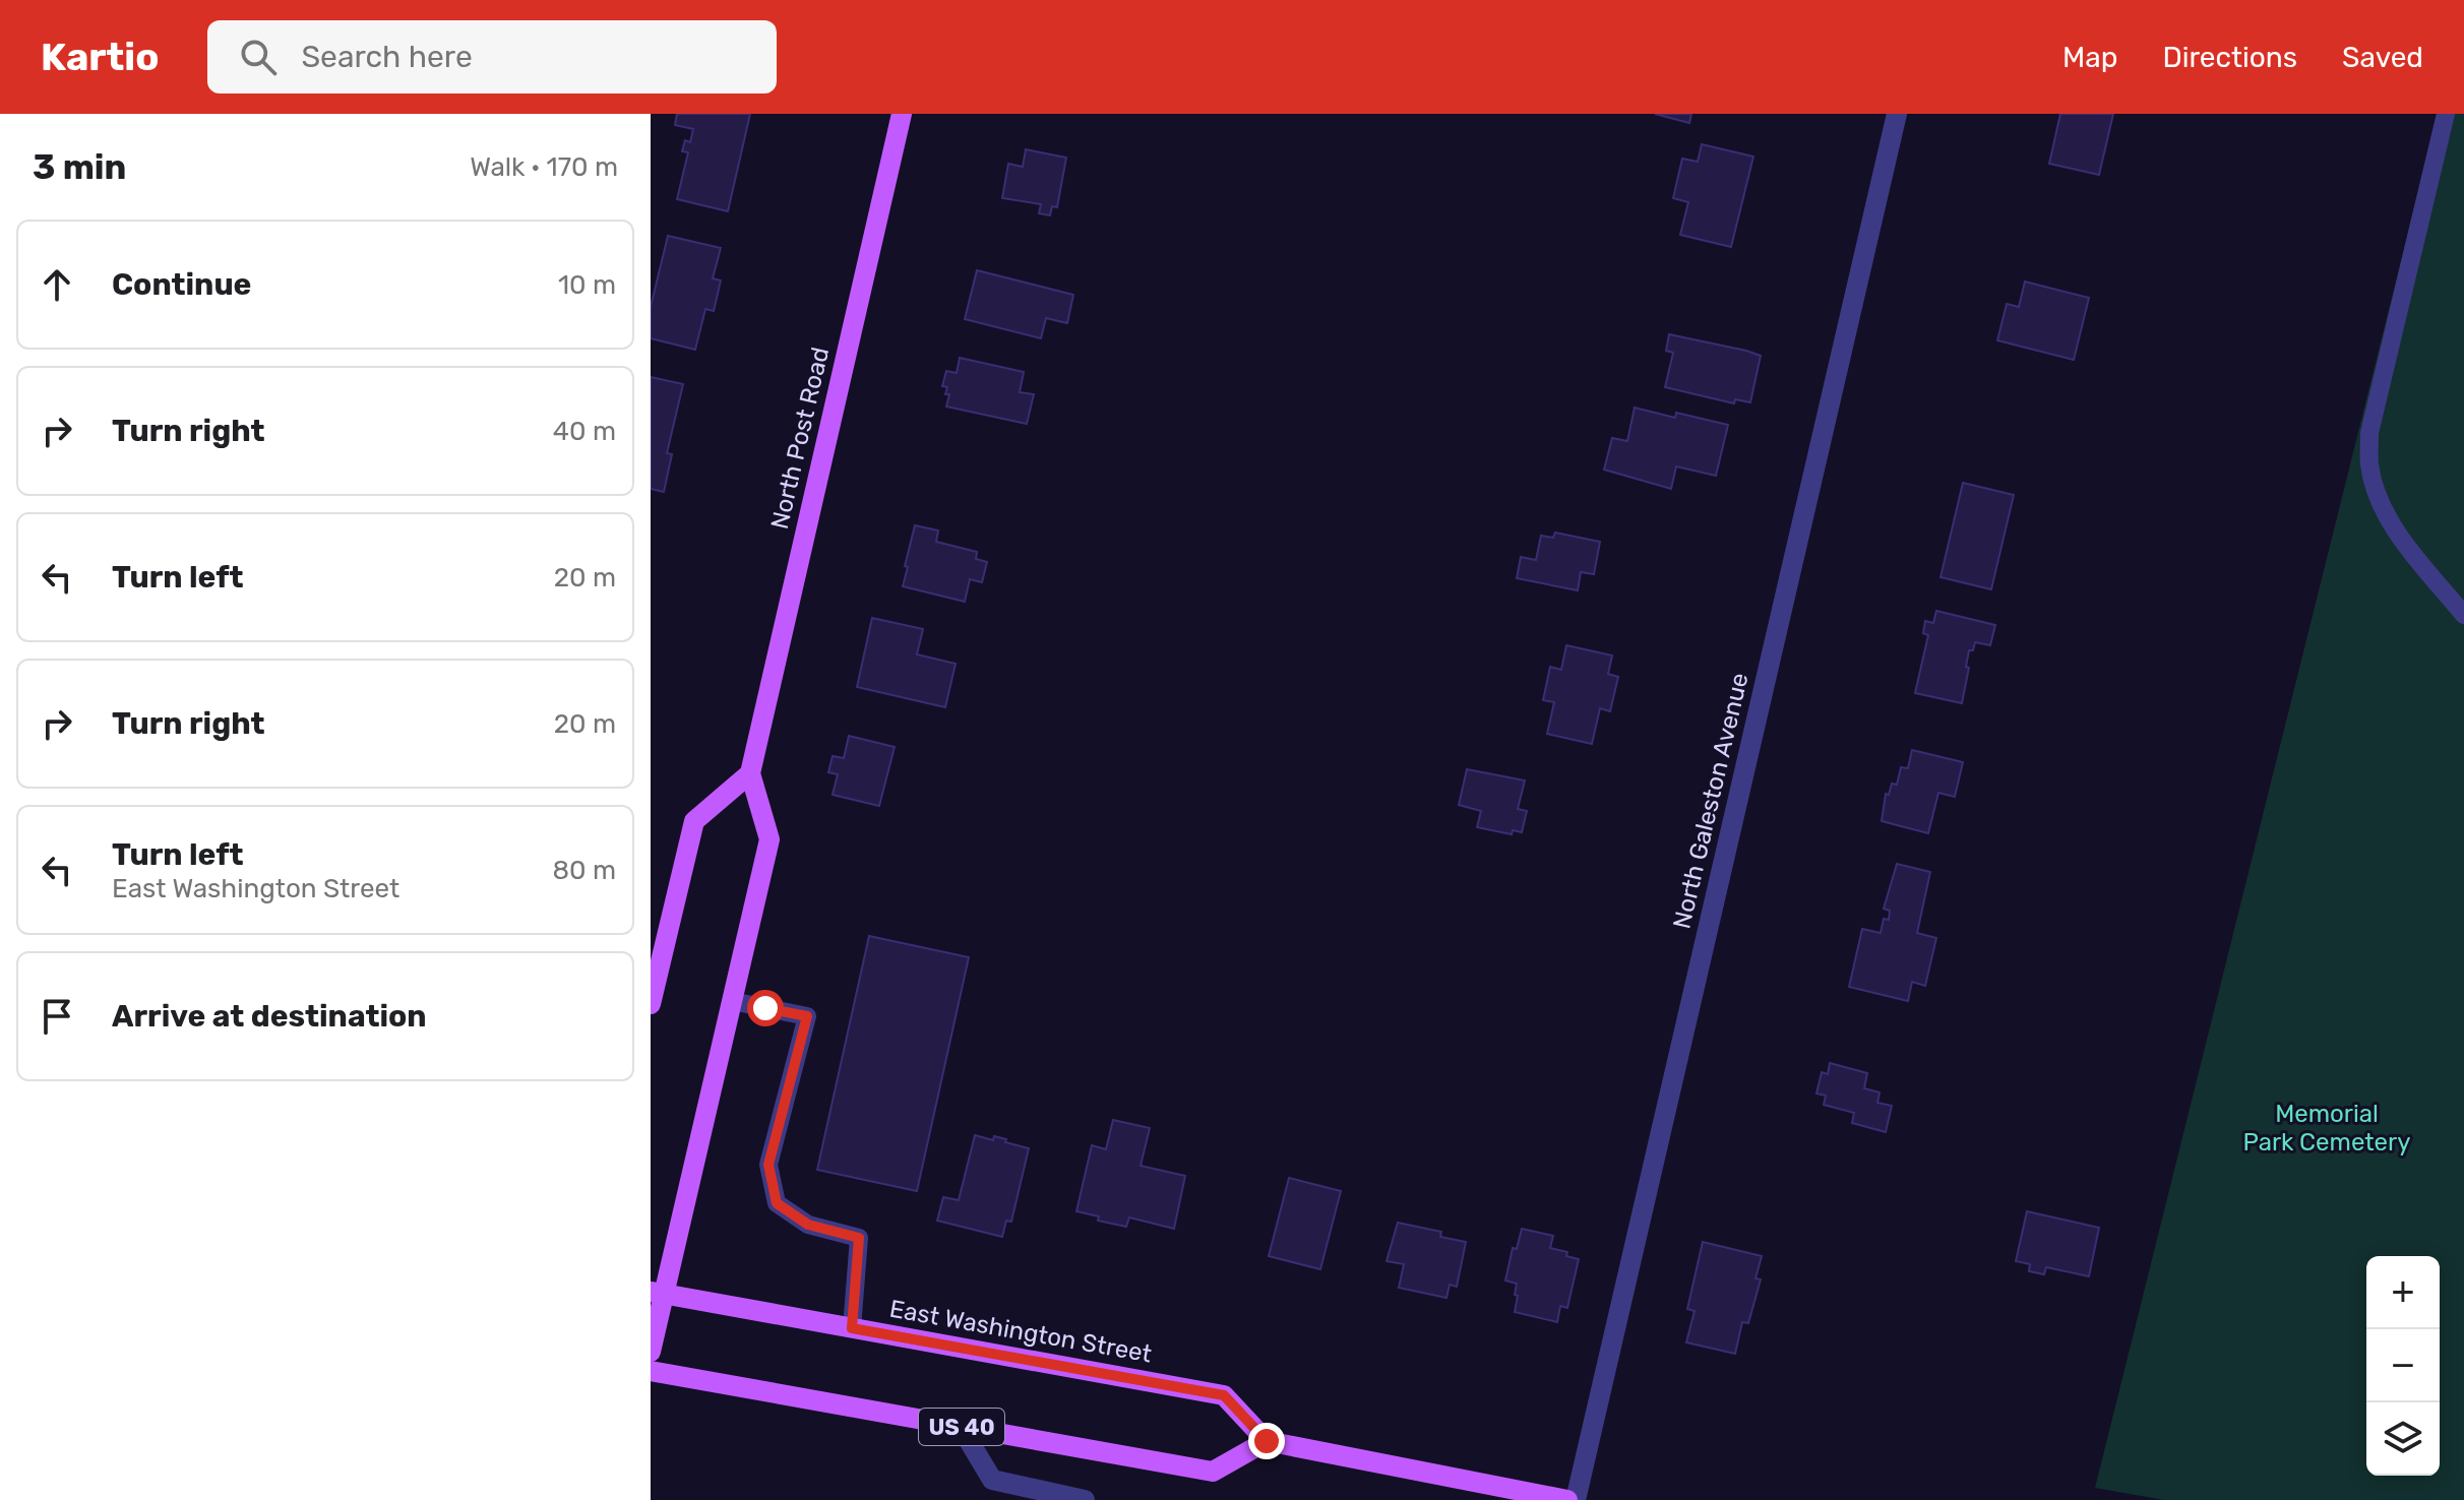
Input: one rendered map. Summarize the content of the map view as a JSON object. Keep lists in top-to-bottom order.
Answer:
{
  "streets": {
    "main road": ["North Post Road", "East Washington Street", "US 40"],
    "street": ["North Galeston Avenue"]
  },
  "crossings": [
    ["North Post Road", "East Washington Street"],
    ["East Washington Street", "US 40"]
  ],
  "parks": ["Memorial Park Cemetery"],
  "page": {
    "header": "Kartio",
    "search": "Search here",
    "nav": ["Map", "Directions", "Saved"],
    "heading": ["3 min", "Walk · 170 m"],
    "list": [
      ["Continue", "10 m"],
      ["Turn right", "40 m"],
      ["Turn left", "20 m"],
      ["Turn right", "20 m"],
      ["Turn left", "East Washington Street", "80 m"],
      "Arrive at destination"
    ],
    "map_buttons": ["+", "−"]
  }
}
